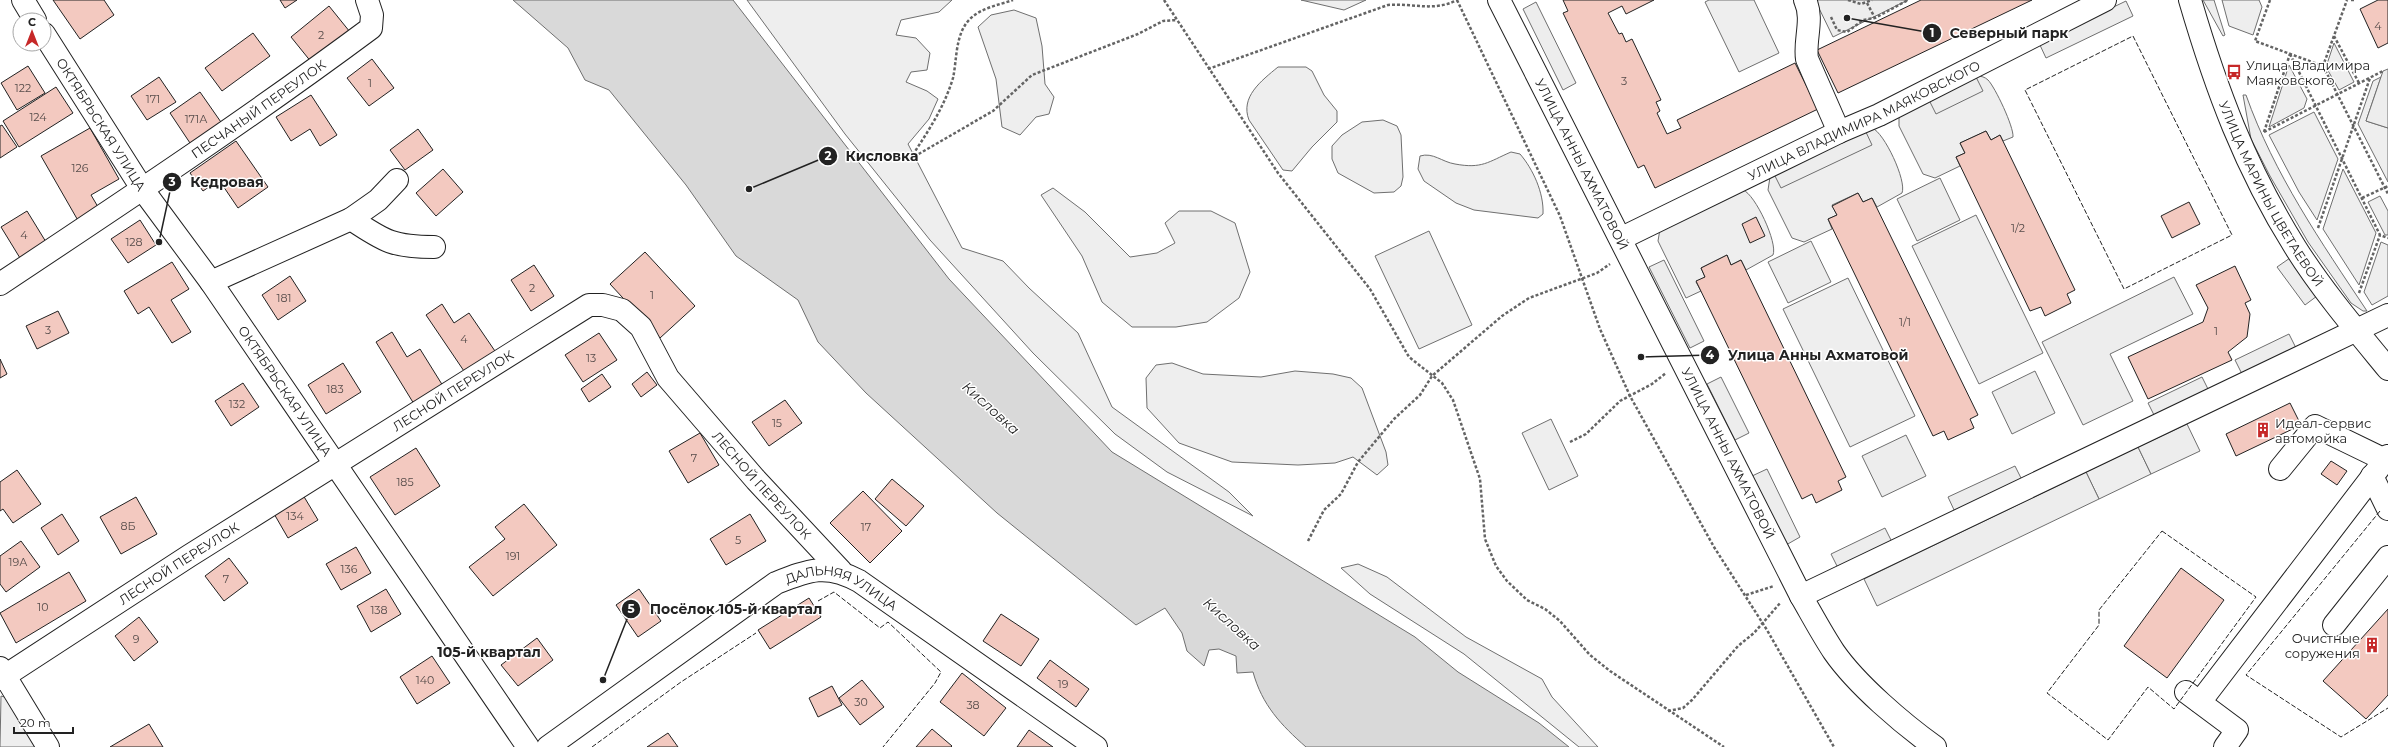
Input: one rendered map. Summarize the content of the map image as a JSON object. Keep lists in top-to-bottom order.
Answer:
{
  "streets": {
    "street": [
      "ПЕСЧАНЫЙ ПЕРЕУЛОК",
      "УЛИЦА ВЛАДИМИРА МАЯКОВСКОГО",
      "ОКТЯБРЬСКАЯ УЛИЦА",
      "УЛИЦА АННЫ АХМАТОВОЙ",
      "УЛИЦА МАРИНЫ ЦВЕТАЕВОЙ",
      "ЛЕСНОЙ ПЕРЕУЛОК",
      "ДАЛЬНЯЯ УЛИЦА"
    ]
  },
  "crossings": [
    ["ПЕСЧАНЫЙ ПЕРЕУЛОК", "ОКТЯБРЬСКАЯ УЛИЦА"],
    ["УЛИЦА ВЛАДИМИРА МАЯКОВСКОГО", "УЛИЦА АННЫ АХМАТОВОЙ"],
    ["ОКТЯБРЬСКАЯ УЛИЦА", "ЛЕСНОЙ ПЕРЕУЛОК"],
    ["ЛЕСНОЙ ПЕРЕУЛОК", "ДАЛЬНЯЯ УЛИЦА"]
  ],
  "districts": ["105-й квартал"],
  "water": ["Кисловка"],
  "places": {
    "other": [
      "Северный парк",
      "Кисловка",
      "Кедровая",
      "Улица Анны Ахматовой",
      "Посёлок 105-й квартал"
    ],
    "bus stop": ["Улица Владимира Маяковского"],
    "building": ["Идеал-сервис автомойка", "Очистные соружения"]
  },
  "house_numbers": [
    "4",
    "2",
    "3",
    "1",
    "122",
    "171",
    "124",
    "171А",
    "126",
    "1/2",
    "4",
    "128",
    "2",
    "1",
    "181",
    "1/1",
    "3",
    "1",
    "4",
    "13",
    "183",
    "132",
    "15",
    "7",
    "185",
    "134",
    "8Б",
    "17",
    "5",
    "191",
    "19А",
    "136",
    "7",
    "10",
    "138",
    "9",
    "140",
    "19",
    "30",
    "38"
  ],
  "scale_bar": "20 m",
  "north": "top"
}
